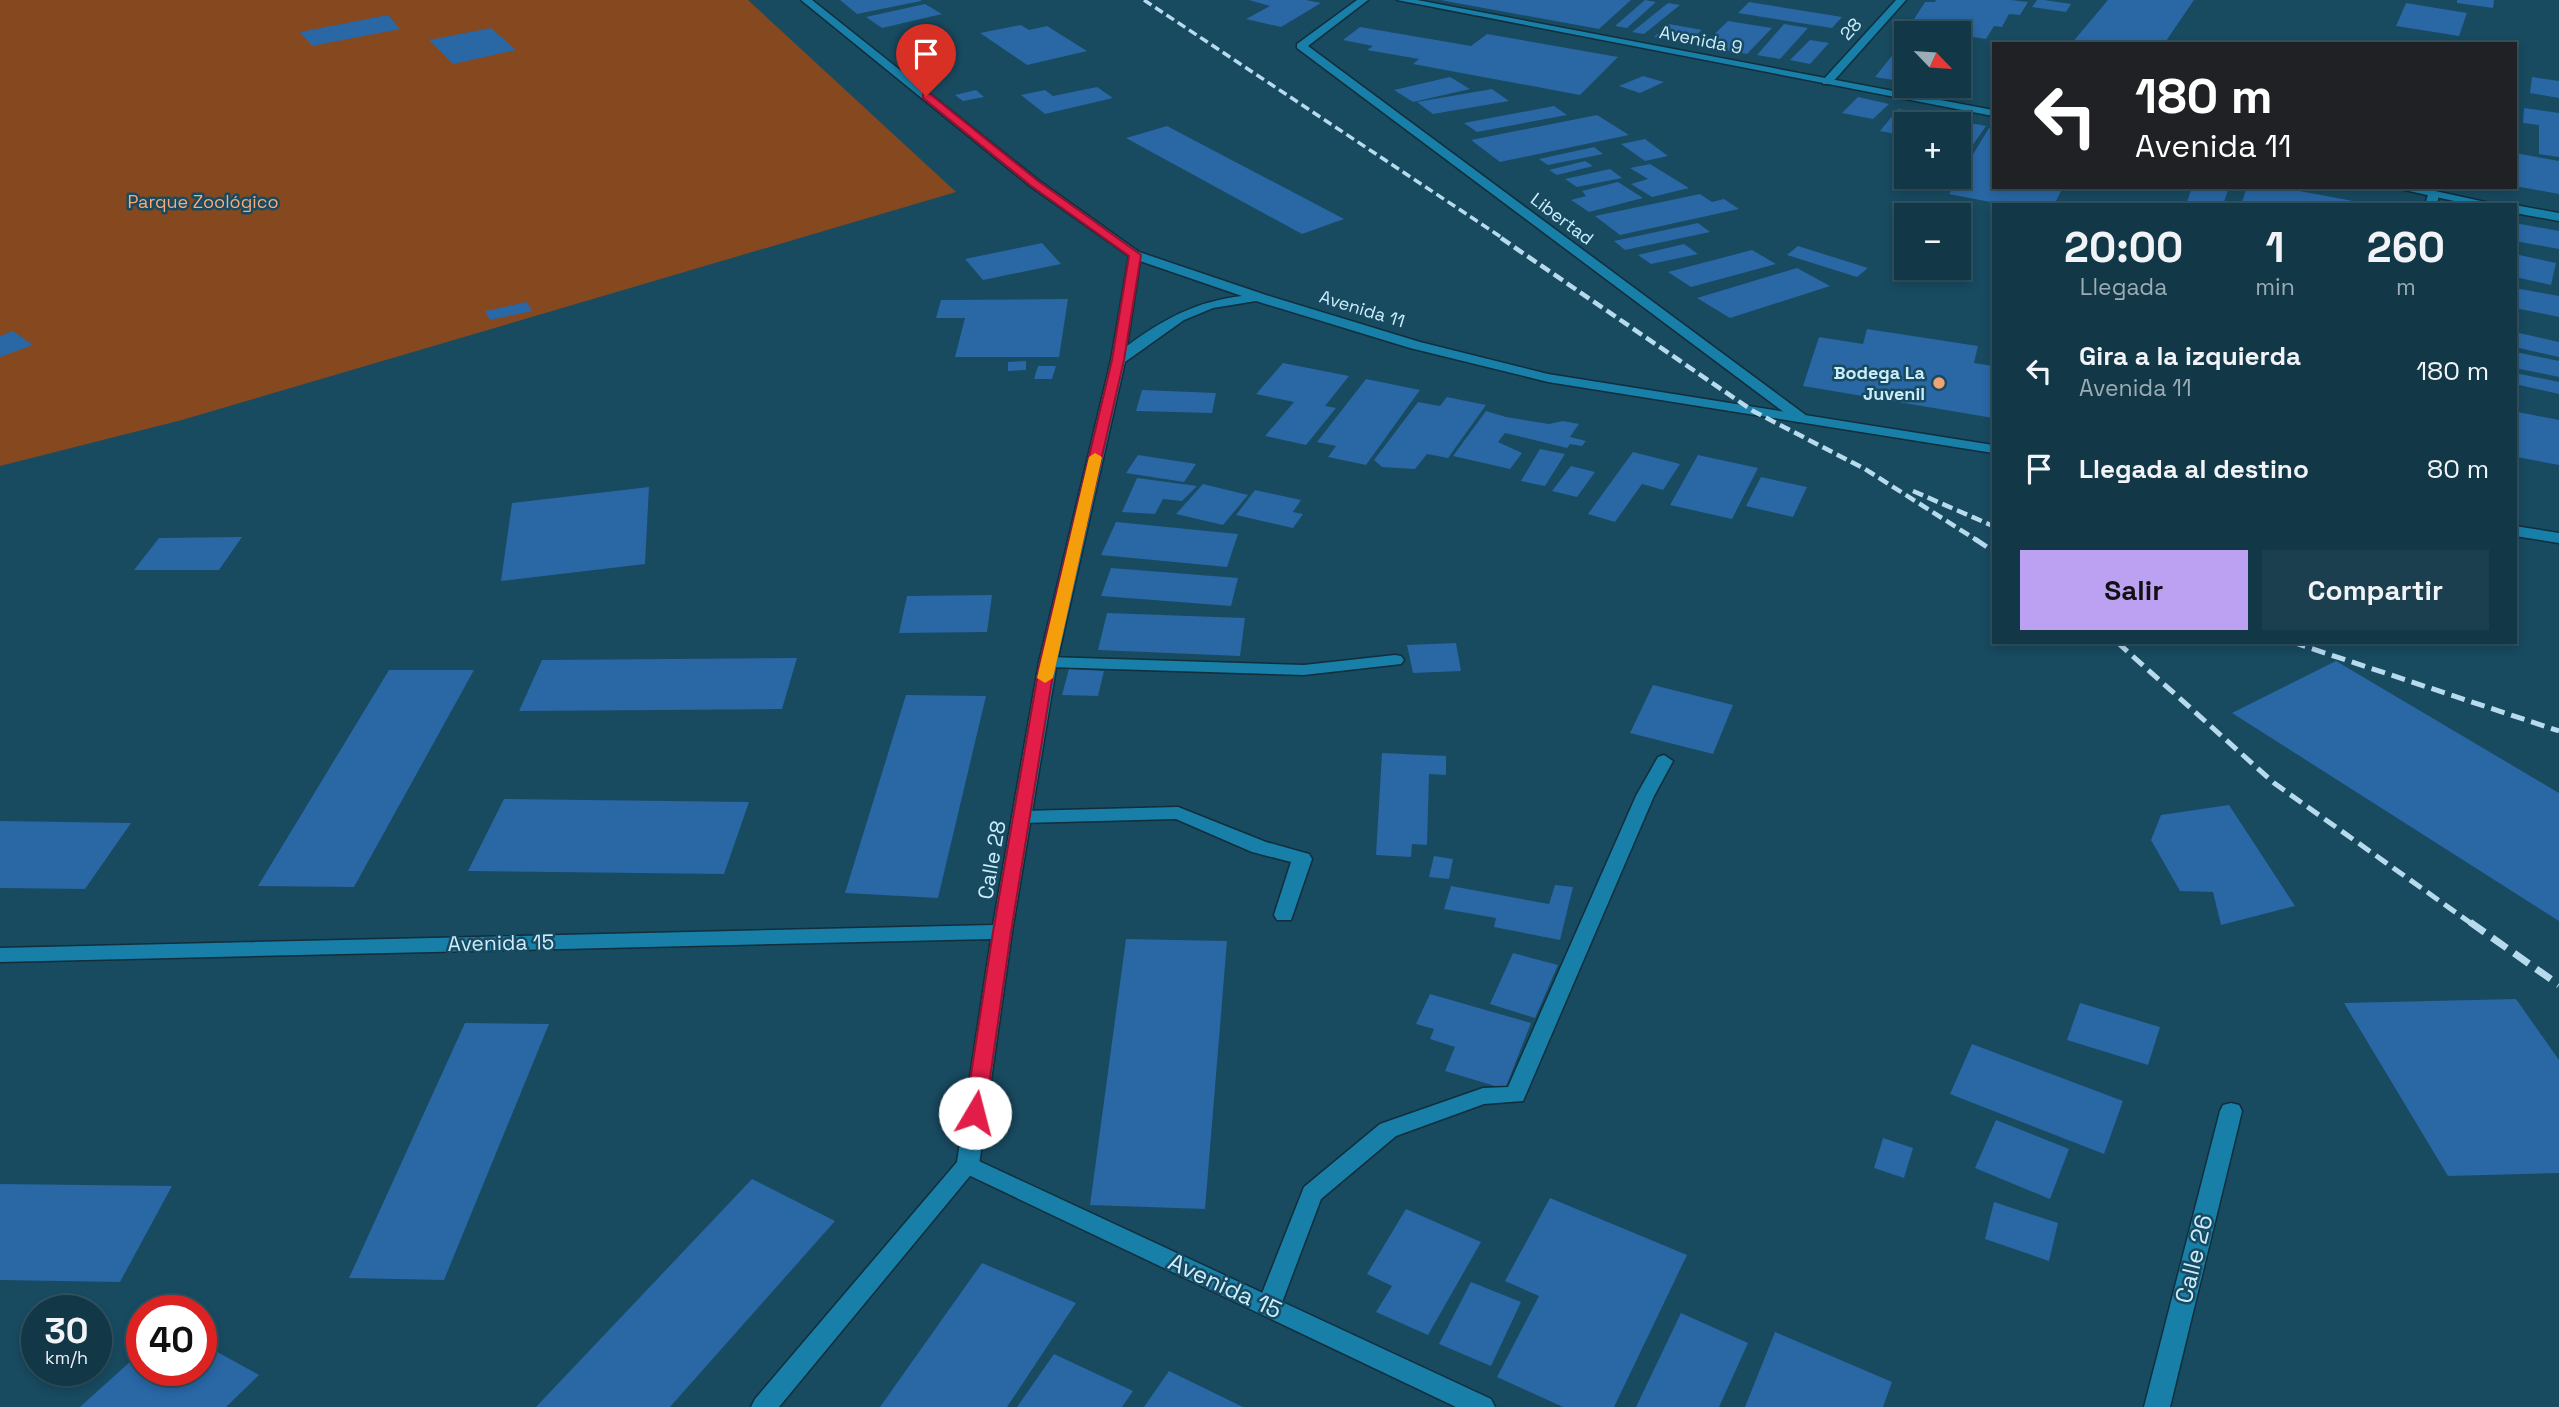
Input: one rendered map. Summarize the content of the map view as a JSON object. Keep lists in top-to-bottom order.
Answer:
{
  "streets": {
    "street": [
      "28",
      "Avenida 9",
      "Libertad",
      "Avenida 11",
      "Calle 28",
      "Avenida 15",
      "Calle 26"
    ]
  },
  "crossings": [
    ["28", "Avenida 9"],
    ["Libertad", "Avenida 11"],
    ["Avenida 11", "Calle 28"],
    ["Calle 28", "Avenida 15"]
  ],
  "parks": ["Parque Zoológico"],
  "places": ["Bodega La Juvenil"],
  "north": "bottom right",
  "page": {
    "map_buttons": ["+", "−"],
    "turn": ["180 m", "Avenida 11"],
    "eta": [
      "20:00",
      "Llegada",
      "1",
      "min",
      "260",
      "m"
    ],
    "list": [
      {
        "name": "Gira a la izquierda",
        "note": "Avenida 11",
        "value": "180 m"
      },
      {
        "name": "Llegada al destino",
        "value": "80 m"
      }
    ],
    "buttons": ["Salir", "Compartir"],
    "speed": "30 km/h",
    "limit": "40"
  }
}
